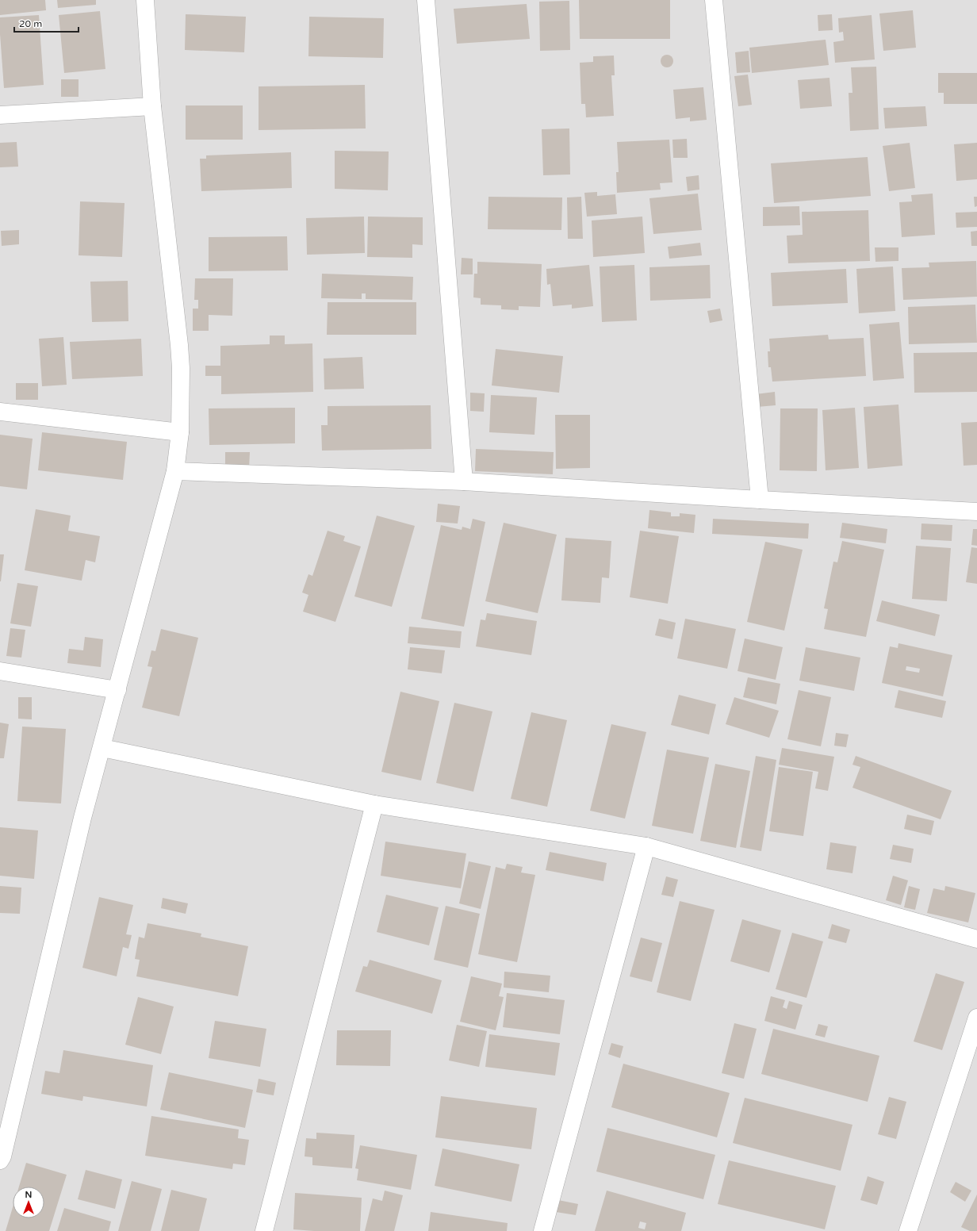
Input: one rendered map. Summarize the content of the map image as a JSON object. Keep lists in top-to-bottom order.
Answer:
{
  "scale_bar": "20 m",
  "north": "top"
}
